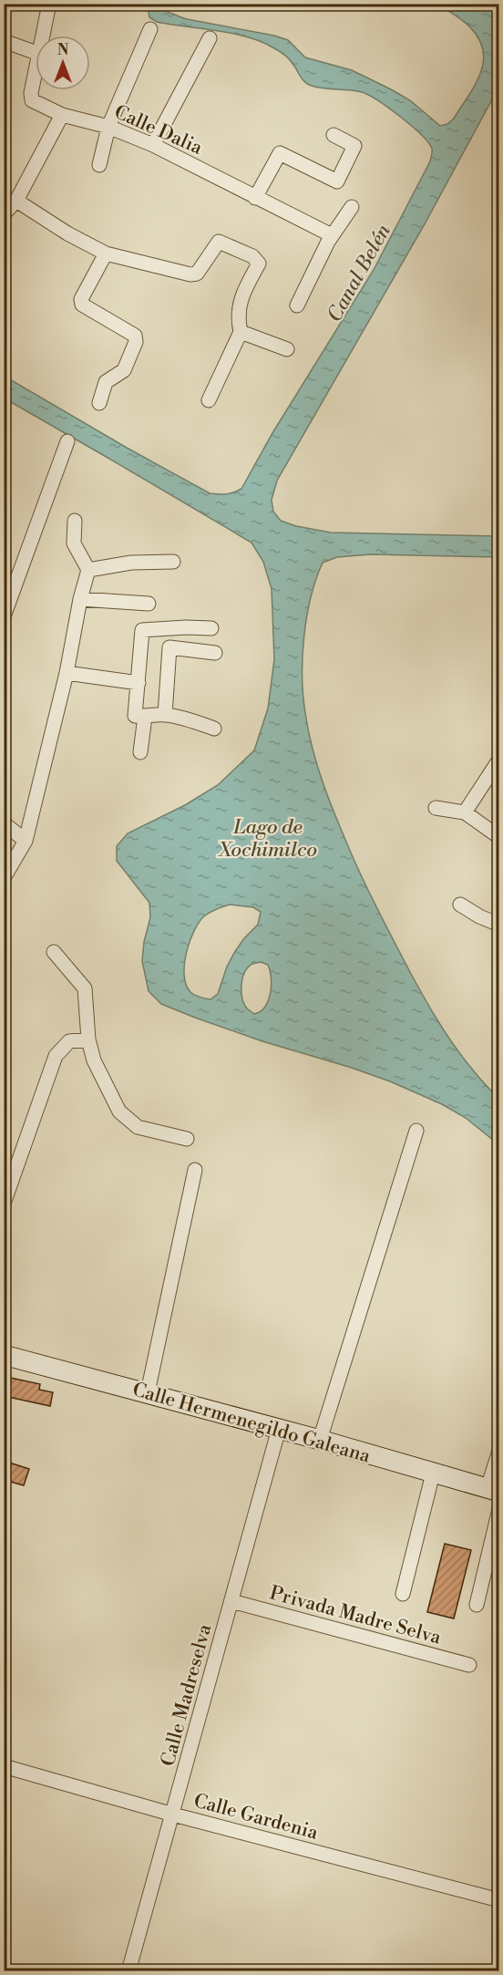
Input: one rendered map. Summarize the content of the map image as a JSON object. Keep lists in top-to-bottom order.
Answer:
{
  "streets": {
    "street": [
      "Calle Dalia",
      "Calle Hermenegildo Galeana",
      "Privada Madre Selva",
      "Calle Madreselva",
      "Calle Gardenia"
    ]
  },
  "crossings": [
    ["Calle Hermenegildo Galeana", "Calle Madreselva"],
    ["Privada Madre Selva", "Calle Madreselva"],
    ["Calle Madreselva", "Calle Gardenia"]
  ],
  "water": ["Canal Belén", "Lago de Xochimilco"],
  "north": "top"
}
